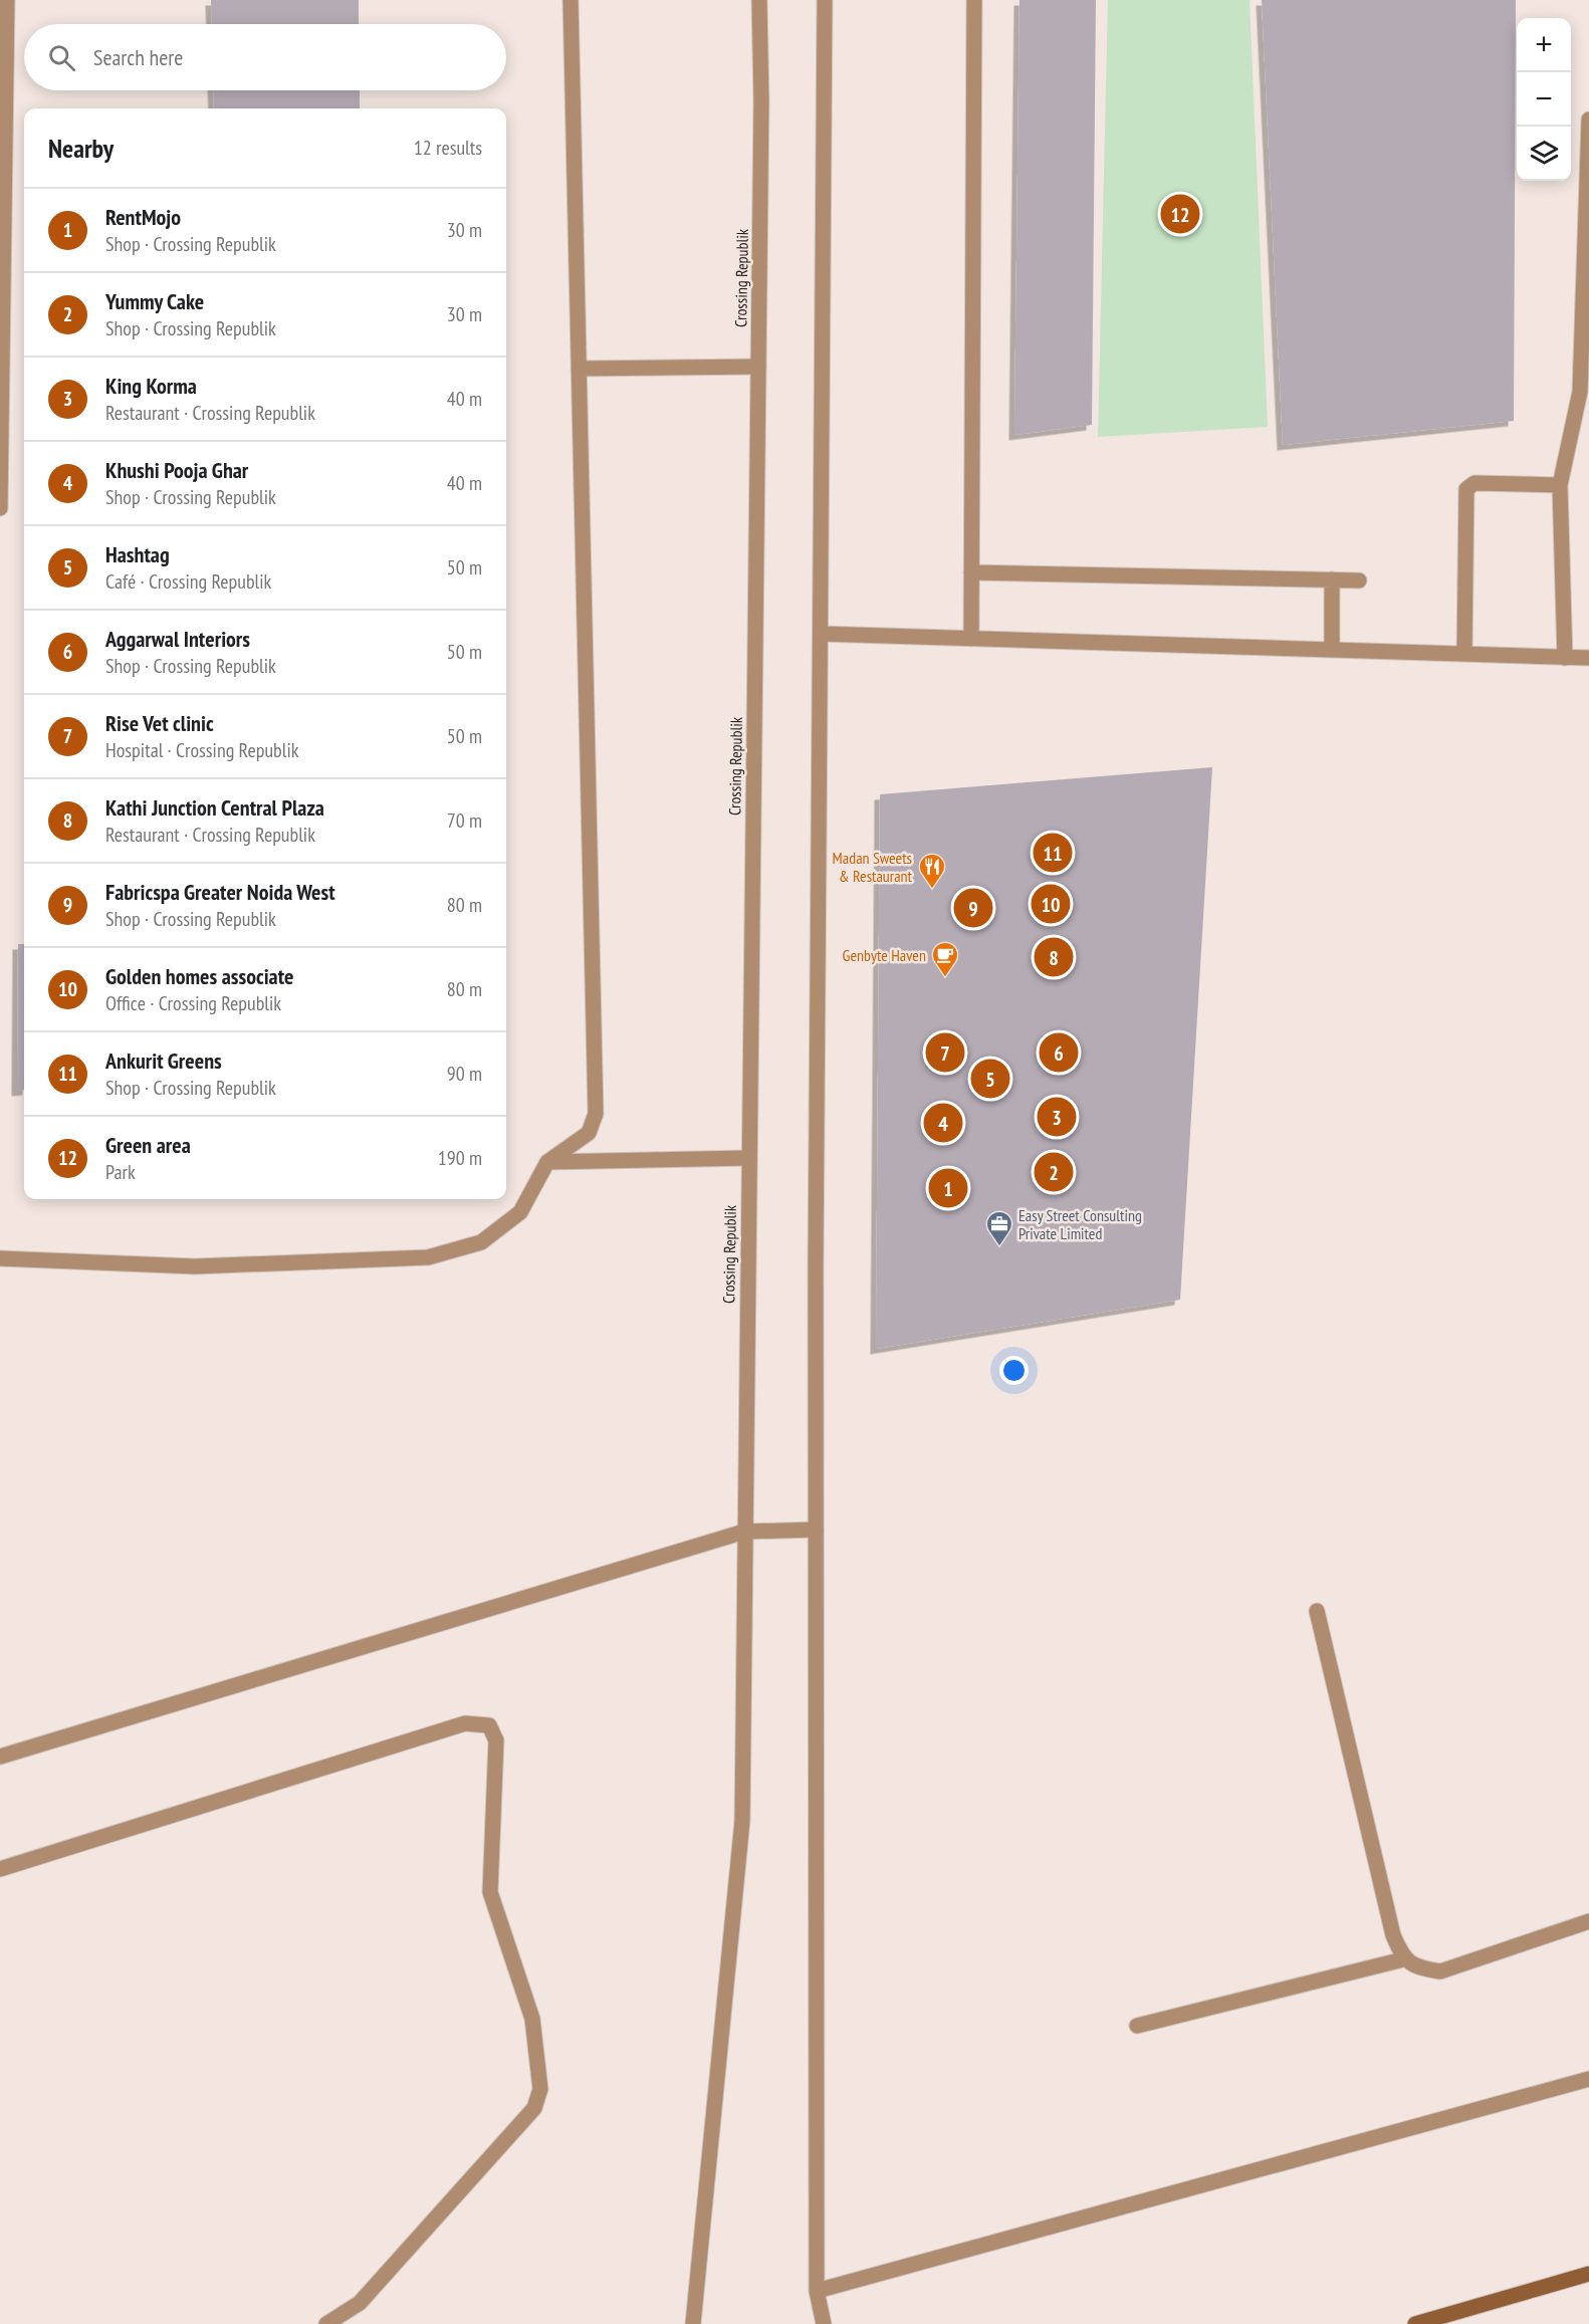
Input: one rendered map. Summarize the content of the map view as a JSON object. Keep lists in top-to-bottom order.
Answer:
{
  "streets": {
    "street": ["Crossing Republik"]
  },
  "places": {
    "restaurant": ["Madan Sweets & Restaurant"],
    "cafe": ["Genbyte Haven"],
    "office": ["Easy Street Consulting Private Limited"]
  },
  "page": {
    "map_buttons": ["+", "−"],
    "search": "Search here",
    "heading": ["Nearby", "12 results"],
    "list": [
      {
        "mark": "1",
        "name": "RentMojo",
        "note": "Shop · Crossing Republik",
        "value": "30 m"
      },
      {
        "mark": "2",
        "name": "Yummy Cake",
        "note": "Shop · Crossing Republik",
        "value": "30 m"
      },
      {
        "mark": "3",
        "name": "King Korma",
        "note": "Restaurant · Crossing Republik",
        "value": "40 m"
      },
      {
        "mark": "4",
        "name": "Khushi Pooja Ghar",
        "note": "Shop · Crossing Republik",
        "value": "40 m"
      },
      {
        "mark": "5",
        "name": "Hashtag",
        "note": "Café · Crossing Republik",
        "value": "50 m"
      },
      {
        "mark": "6",
        "name": "Aggarwal Interiors",
        "note": "Shop · Crossing Republik",
        "value": "50 m"
      },
      {
        "mark": "7",
        "name": "Rise Vet clinic",
        "note": "Hospital · Crossing Republik",
        "value": "50 m"
      },
      {
        "mark": "8",
        "name": "Kathi Junction Central Plaza",
        "note": "Restaurant · Crossing Republik",
        "value": "70 m"
      },
      {
        "mark": "9",
        "name": "Fabricspa Greater Noida West",
        "note": "Shop · Crossing Republik",
        "value": "80 m"
      },
      {
        "mark": "10",
        "name": "Golden homes associate",
        "note": "Office · Crossing Republik",
        "value": "80 m"
      },
      {
        "mark": "11",
        "name": "Ankurit Greens",
        "note": "Shop · Crossing Republik",
        "value": "90 m"
      },
      {
        "mark": "12",
        "name": "Green area",
        "note": "Park",
        "value": "190 m"
      }
    ],
    "pins": [
      "12",
      "11",
      "10",
      "9",
      "8",
      "6",
      "7",
      "5",
      "3",
      "4",
      "2",
      "1"
    ]
  }
}
